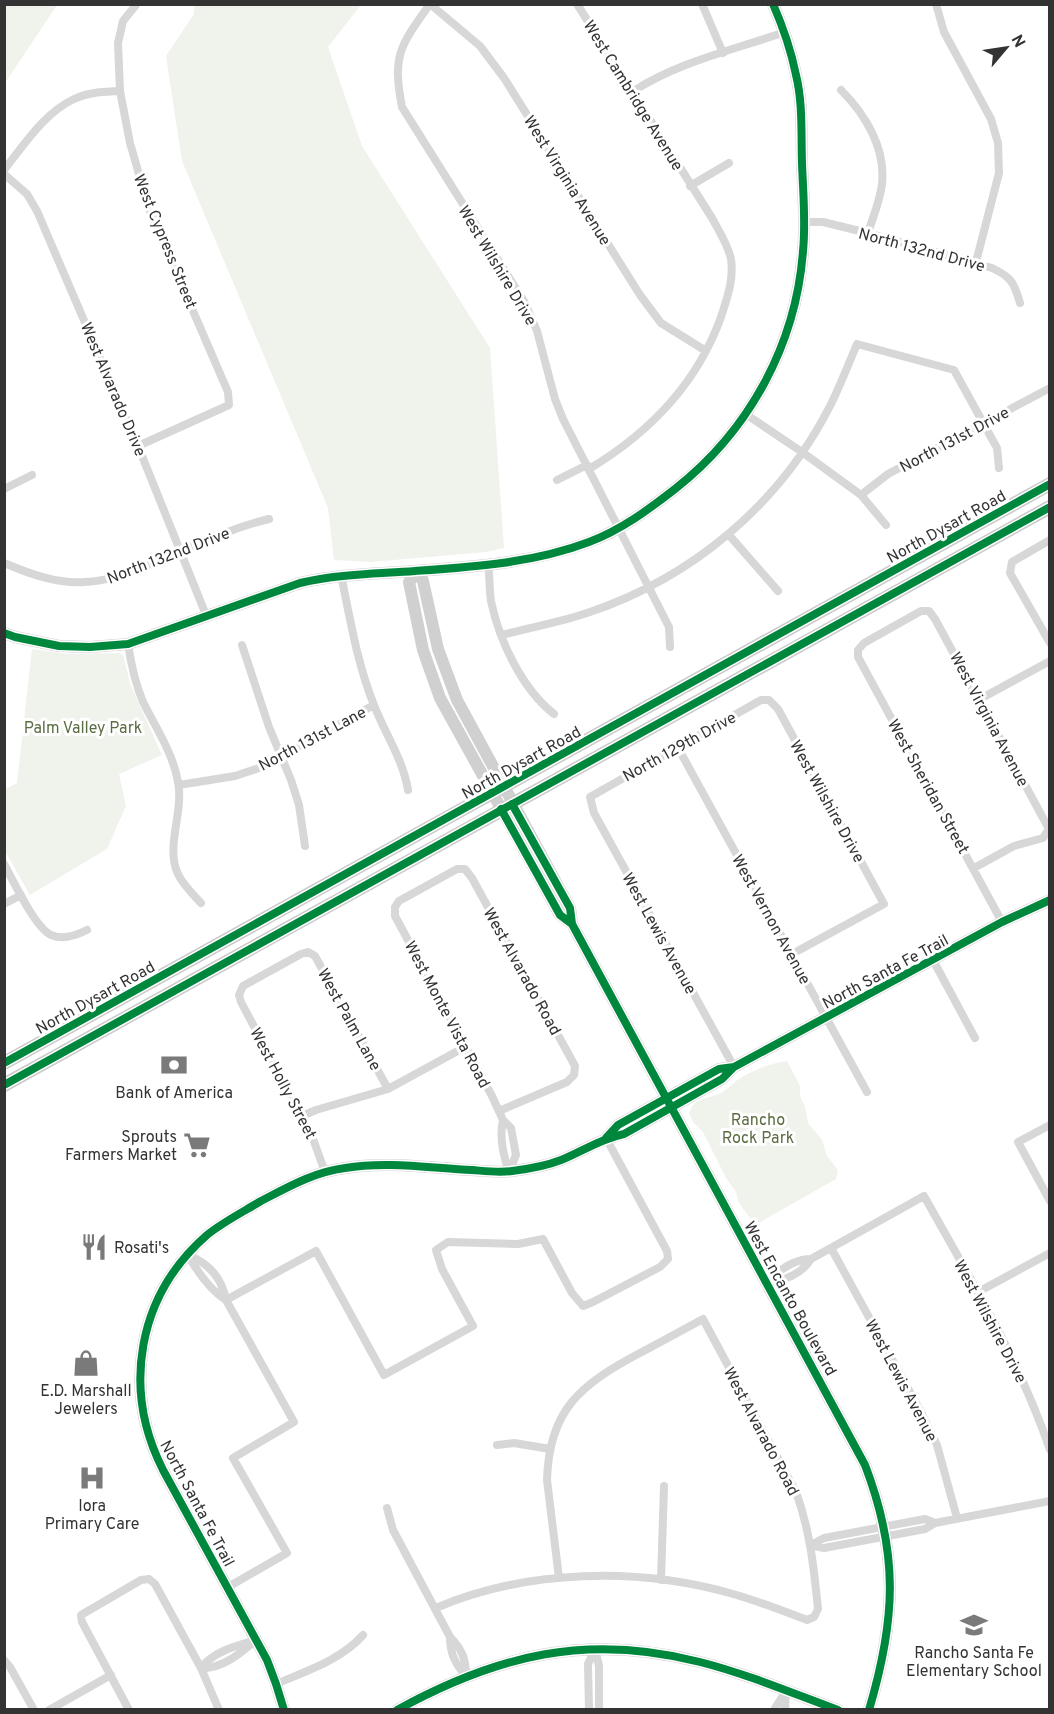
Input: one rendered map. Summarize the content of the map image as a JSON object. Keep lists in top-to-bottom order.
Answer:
{
  "streets": {
    "main road": ["North Dysart Road"],
    "street": [
      "West Cambridge Avenue",
      "West Virginia Avenue",
      "West Cypress Street",
      "North 132nd Drive",
      "West Wilshire Drive",
      "West Alvarado Drive",
      "North 131st Drive",
      "North 131st Lane",
      "North 129th Drive",
      "West Sheridan Street",
      "West Vernon Avenue",
      "West Lewis Avenue",
      "West Alvarado Road",
      "North Santa Fe Trail",
      "West Monte Vista Road",
      "West Palm Lane",
      "West Holly Street",
      "West Encanto Boulevard"
    ]
  },
  "crossings": [
    ["West Cambridge Avenue", "West Virginia Avenue"],
    ["West Virginia Avenue", "West Wilshire Drive"],
    ["West Virginia Avenue", "West Sheridan Street"],
    ["West Cypress Street", "West Alvarado Drive"],
    ["North 132nd Drive", "West Alvarado Drive"],
    ["West Wilshire Drive", "North 129th Drive"],
    ["West Wilshire Drive", "West Vernon Avenue"],
    ["West Wilshire Drive", "West Lewis Avenue"],
    ["North Dysart Road", "West Encanto Boulevard"],
    ["North 129th Drive", "West Vernon Avenue"],
    ["North 129th Drive", "West Lewis Avenue"],
    ["West Sheridan Street", "North Santa Fe Trail"],
    ["West Vernon Avenue", "North Santa Fe Trail"],
    ["West Lewis Avenue", "North Santa Fe Trail"],
    ["West Alvarado Road", "West Monte Vista Road"],
    ["North Santa Fe Trail", "West Monte Vista Road"],
    ["North Santa Fe Trail", "West Holly Street"],
    ["North Santa Fe Trail", "West Encanto Boulevard"],
    ["West Palm Lane", "West Holly Street"]
  ],
  "parks": ["Palm Valley Park", "Rancho Rock Park"],
  "places": {
    "bank": ["Bank of America"],
    "supermarket": ["Sprouts Farmers Market"],
    "restaurant": ["Rosati's"],
    "shop": ["E.D. Marshall Jewelers"],
    "hospital": ["Iora Primary Care"],
    "school or university": ["Rancho Santa Fe Elementary School"]
  },
  "north": "top right"
}
